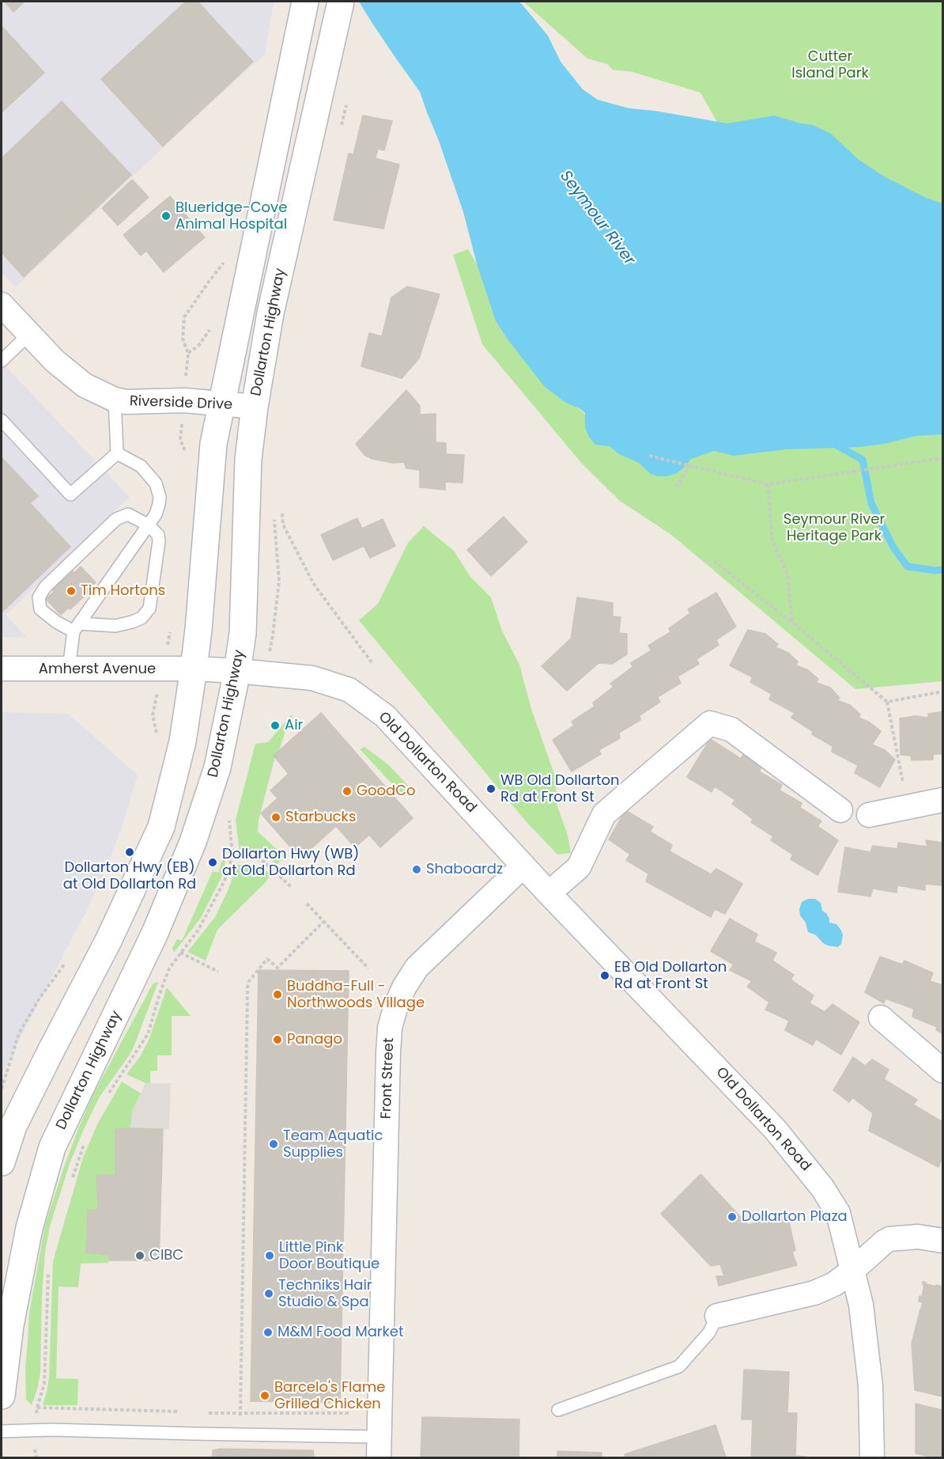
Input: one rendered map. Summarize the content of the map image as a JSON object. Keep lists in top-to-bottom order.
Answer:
{
  "streets": {
    "main road": ["Dollarton Highway"],
    "street": [
      "Riverside Drive",
      "Amherst Avenue",
      "Old Dollarton Road",
      "Front Street"
    ]
  },
  "crossings": [
    ["Dollarton Highway", "Riverside Drive"],
    ["Dollarton Highway", "Old Dollarton Road"],
    ["Amherst Avenue", "Old Dollarton Road"],
    ["Old Dollarton Road", "Front Street"]
  ],
  "water": ["Seymour River"],
  "parks": ["Cutter Island Park", "Seymour River Heritage Park"],
  "places": [
    "Blueridge-Cove Animal Hospital",
    "Tim Hortons",
    "Air",
    "WB Old Dollarton Rd at Front St",
    "GoodCo",
    "Starbucks",
    "Dollarton Hwy (EB) at Old Dollarton Rd",
    "Dollarton Hwy (WB) at Old Dollarton Rd",
    "Shaboardz",
    "EB Old Dollarton Rd at Front St",
    "Buddha-Full - Northwoods Village",
    "Panago",
    "Team Aquatic Supplies",
    "Dollarton Plaza",
    "CIBC",
    "Little Pink Door Boutique",
    "Techniks Hair Studio & Spa",
    "M&M Food Market",
    "Barcelo's Flame Grilled Chicken"
  ]
}
